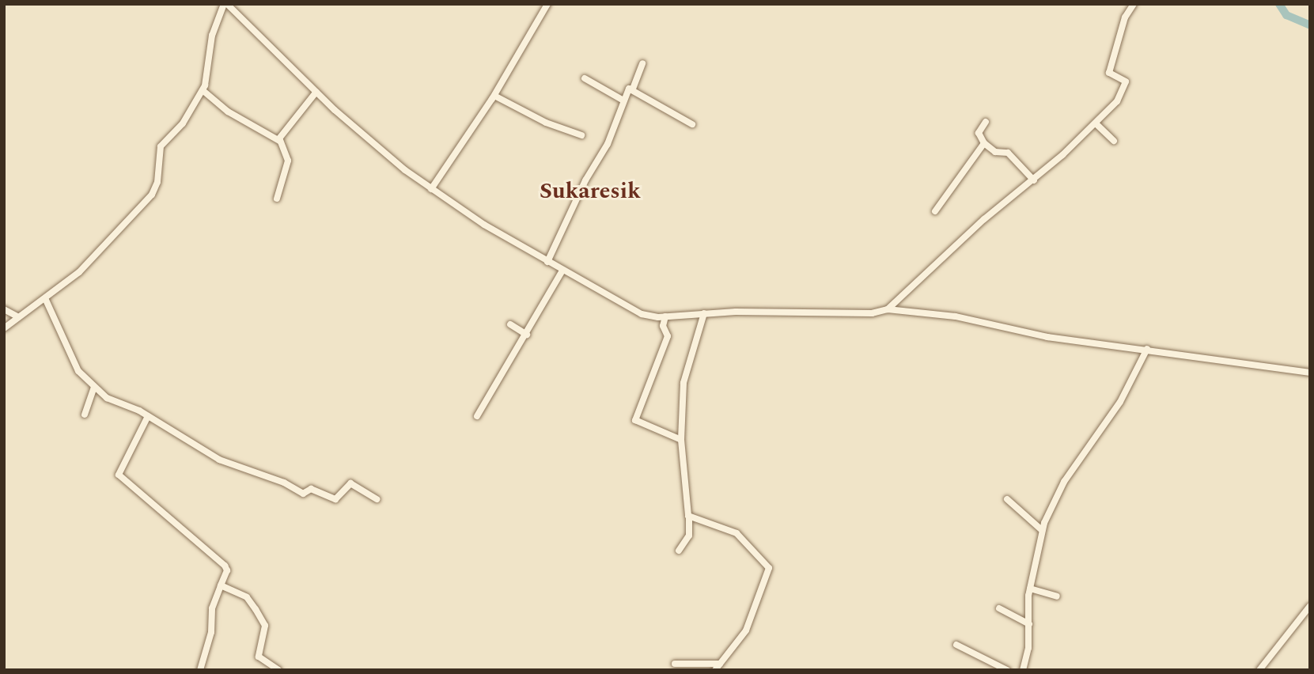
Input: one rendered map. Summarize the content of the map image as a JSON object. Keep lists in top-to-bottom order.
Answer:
{
  "districts": ["Sukaresik"]
}
